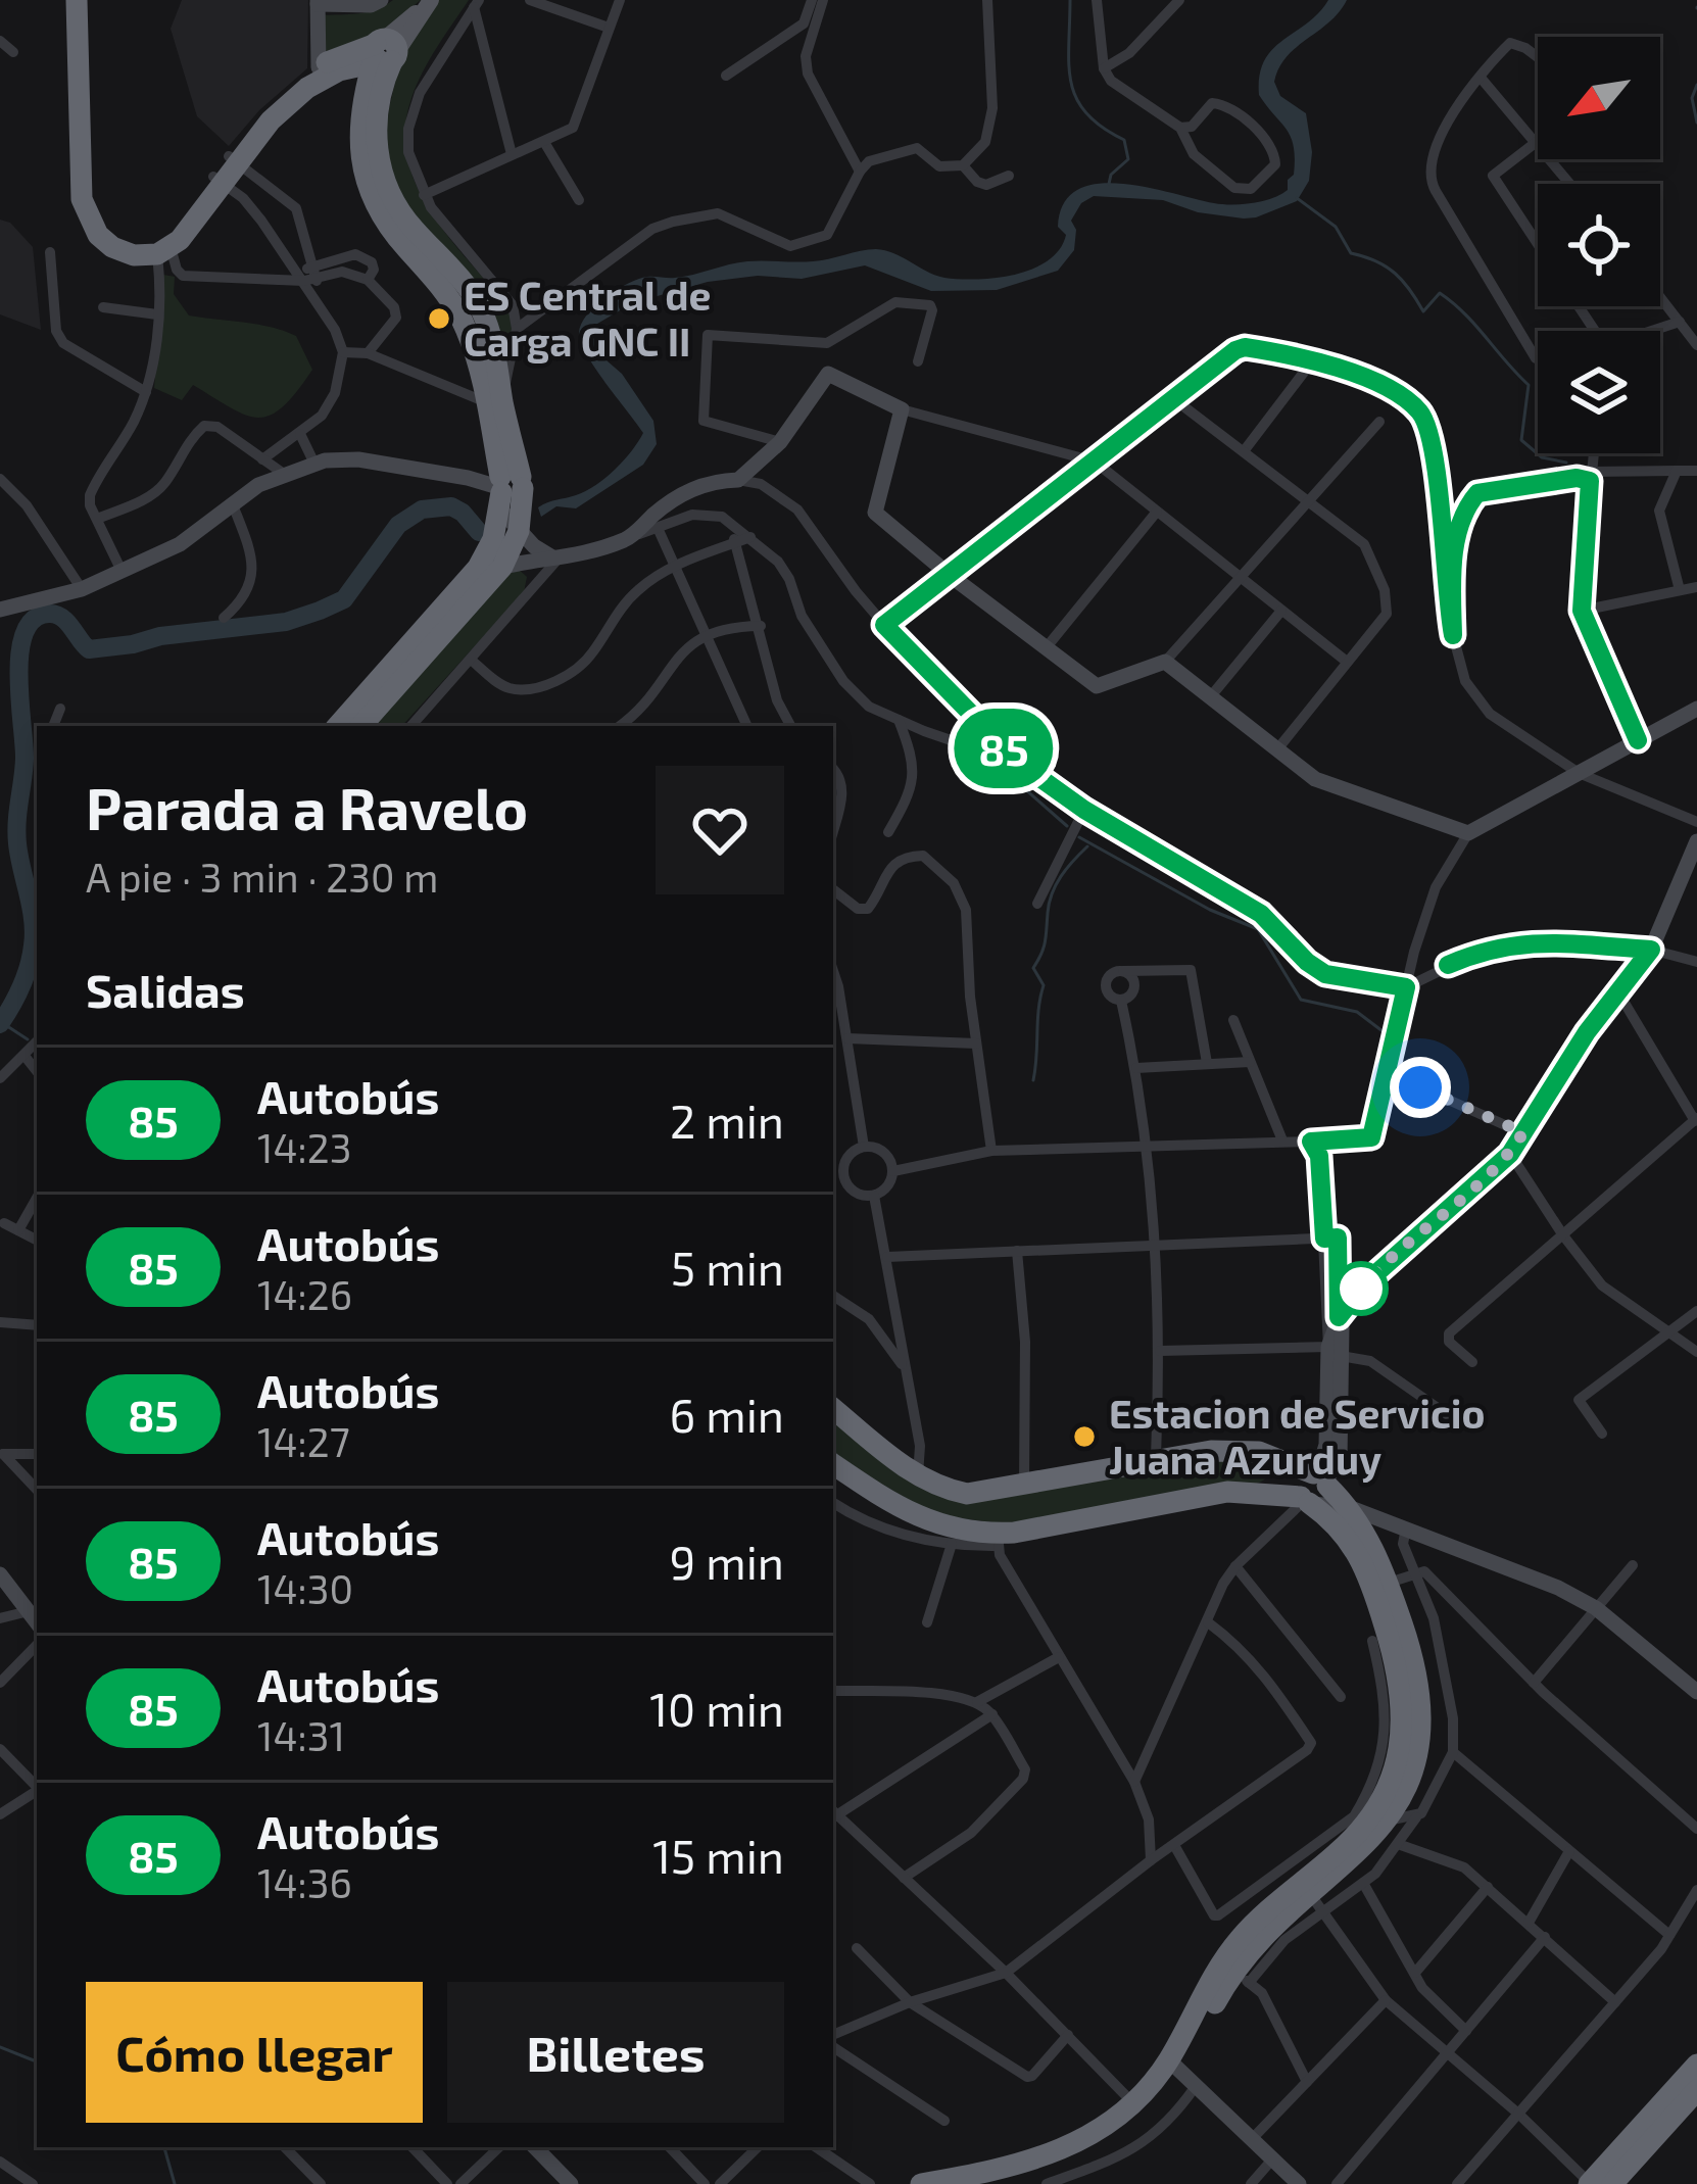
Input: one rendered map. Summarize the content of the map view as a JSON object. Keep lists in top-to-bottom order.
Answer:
{
  "places": ["ES Central de Carga GNC II", "Estacion de Servicio Juana Azurduy"],
  "lines": ["bus line 85"],
  "north": "bottom left",
  "page": {
    "on_map": "85",
    "heading": [
      ["Parada a Ravelo", "A pie · 3 min · 230 m"],
      "Salidas"
    ],
    "list": [
      {
        "mark": "85",
        "name": "Autobús",
        "note": "14:23",
        "value": "2 min"
      },
      {
        "mark": "85",
        "name": "Autobús",
        "note": "14:26",
        "value": "5 min"
      },
      {
        "mark": "85",
        "name": "Autobús",
        "note": "14:27",
        "value": "6 min"
      },
      {
        "mark": "85",
        "name": "Autobús",
        "note": "14:30",
        "value": "9 min"
      },
      {
        "mark": "85",
        "name": "Autobús",
        "note": "14:31",
        "value": "10 min"
      },
      {
        "mark": "85",
        "name": "Autobús",
        "note": "14:36",
        "value": "15 min"
      }
    ],
    "buttons": ["Cómo llegar", "Billetes"]
  }
}
